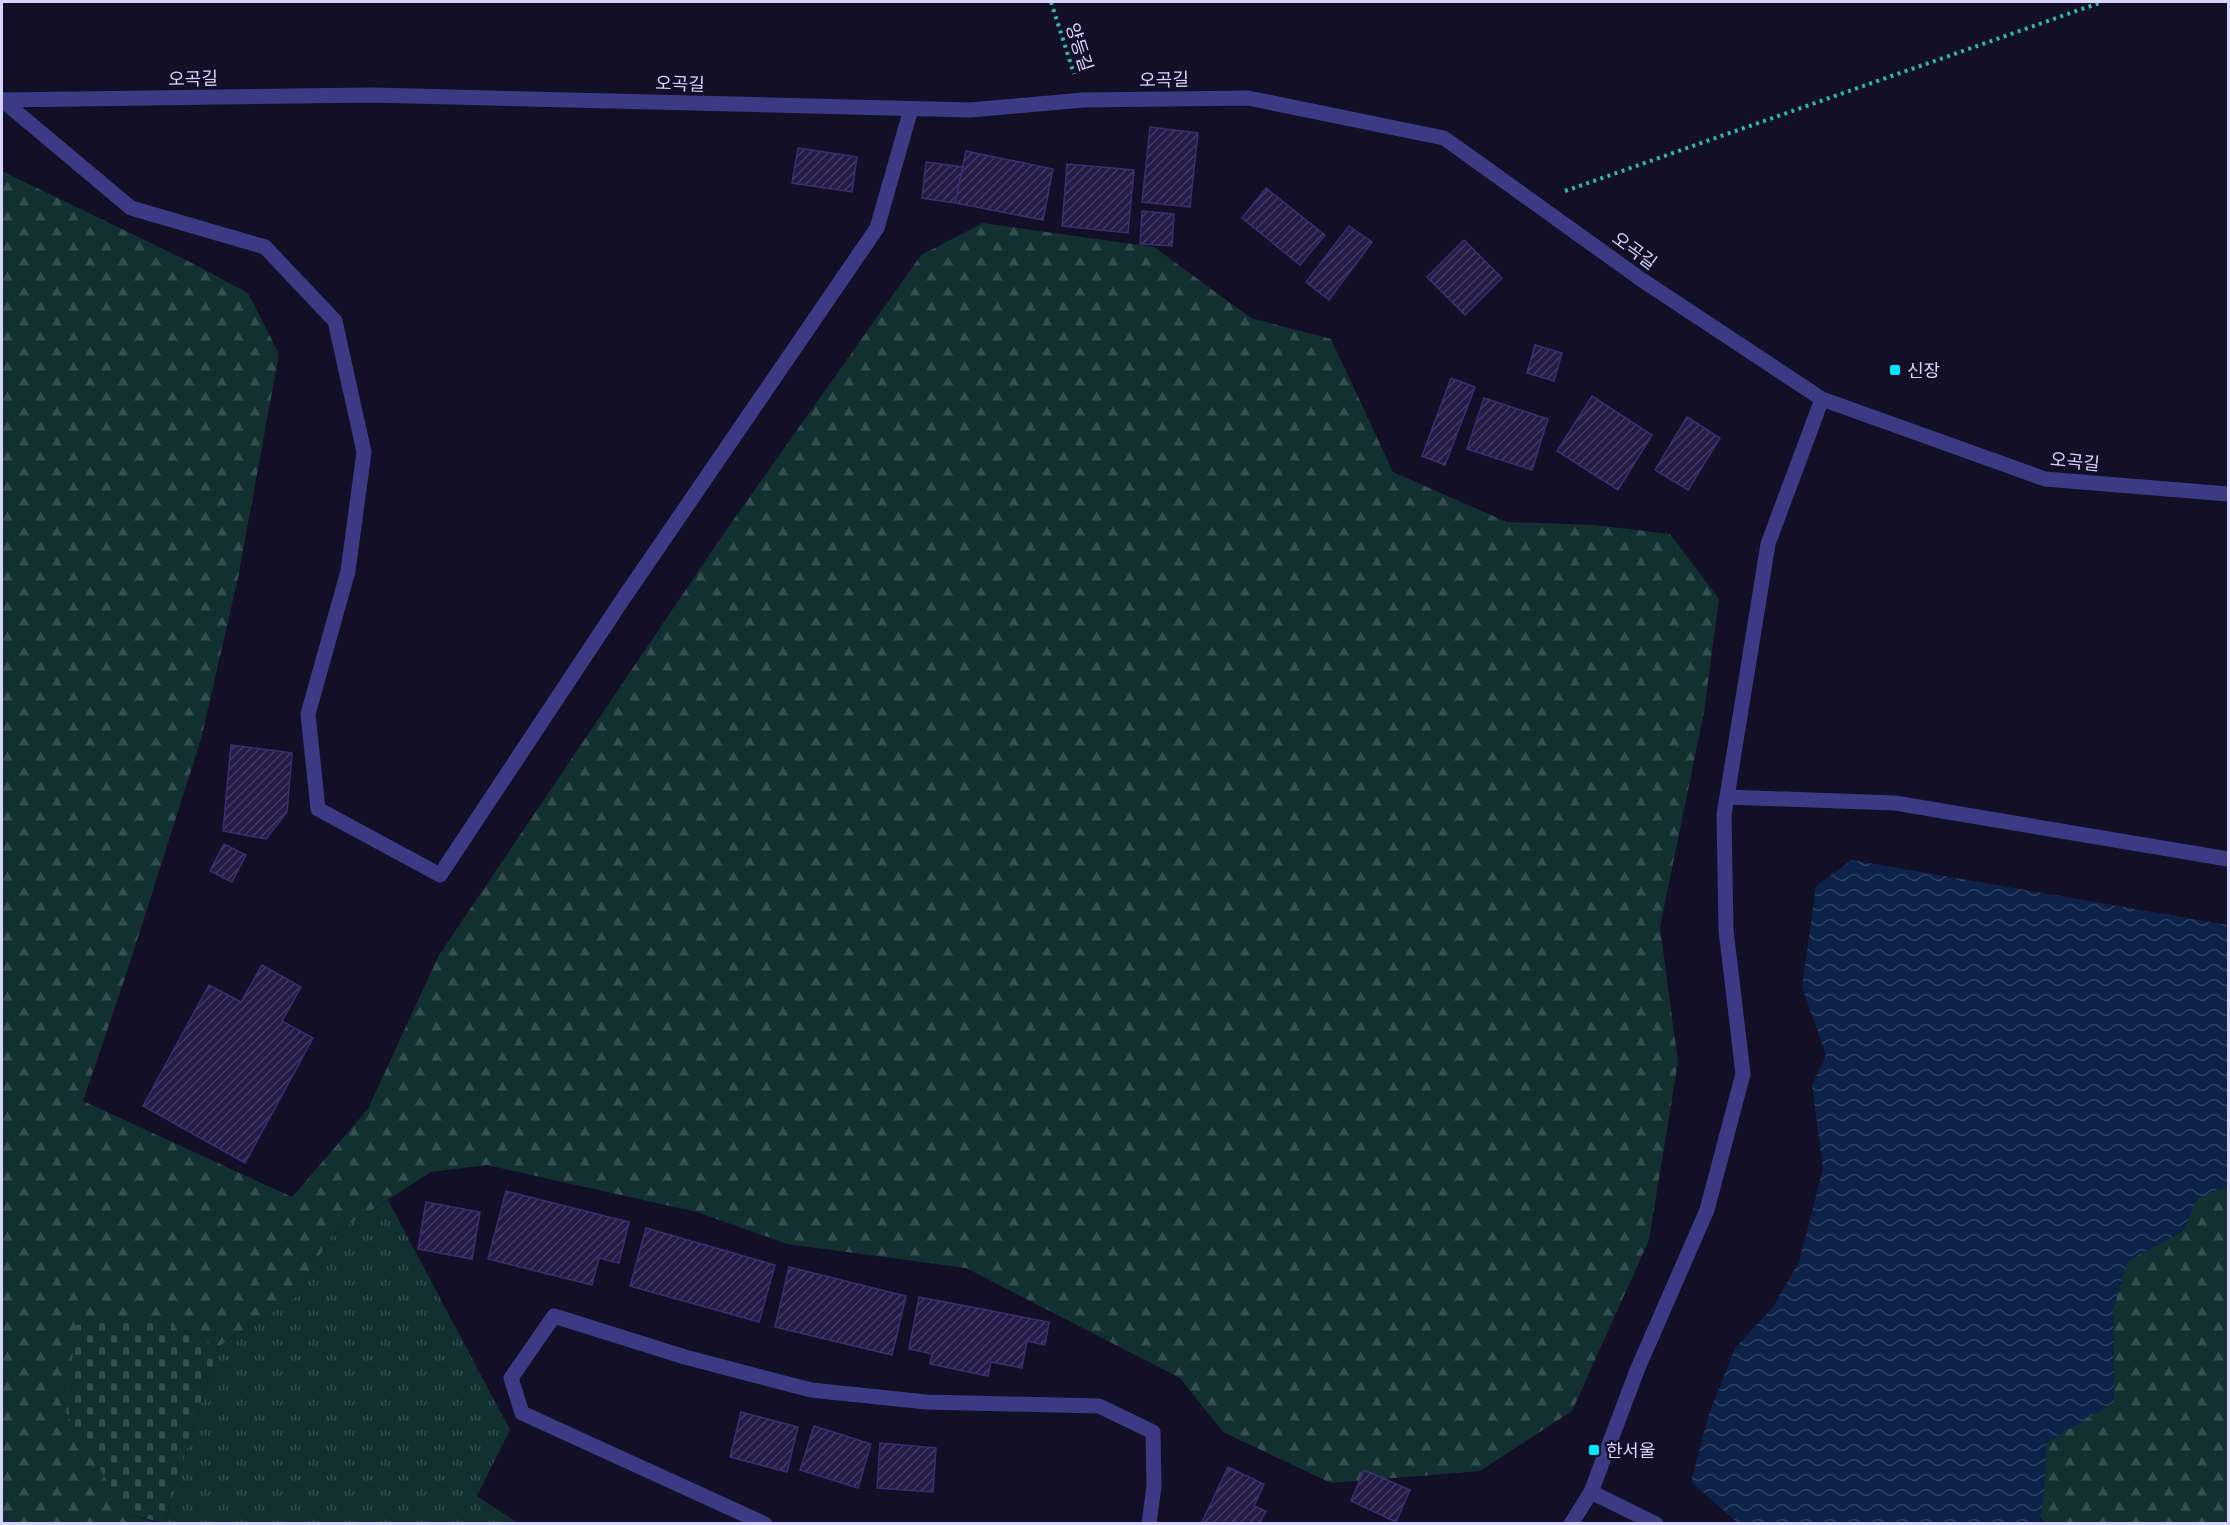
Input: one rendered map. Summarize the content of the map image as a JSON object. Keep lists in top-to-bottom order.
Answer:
{
  "streets": {
    "street": ["오곡길"],
    "path": ["양등길"]
  },
  "crossings": [
    ["양등길", "오곡길"]
  ],
  "places": {
    "transit": ["신장", "한서울"]
  }
}
